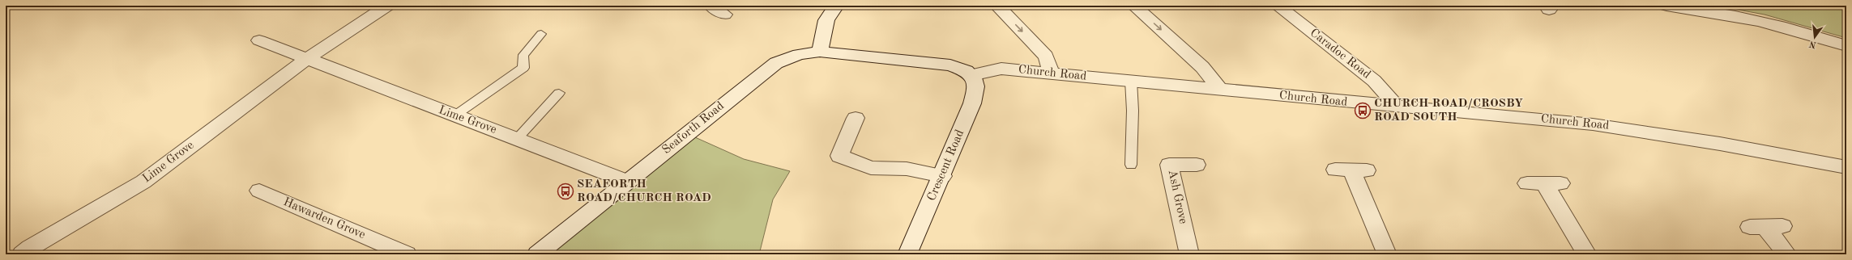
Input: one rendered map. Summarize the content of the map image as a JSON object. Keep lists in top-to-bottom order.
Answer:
{
  "streets": {
    "street": [
      "Caradoc Road",
      "Church Road",
      "Lime Grove",
      "Seaforth Road",
      "Crescent Road",
      "Ash Grove",
      "Hawarden Grove"
    ]
  },
  "crossings": [
    ["Caradoc Road", "Church Road"],
    ["Church Road", "Crescent Road"],
    ["Lime Grove", "Seaforth Road"]
  ],
  "places": {
    "bus stop": ["CHURCH ROAD/CROSBY ROAD SOUTH", "SEAFORTH ROAD/CHURCH ROAD"]
  },
  "north": "bottom"
}
